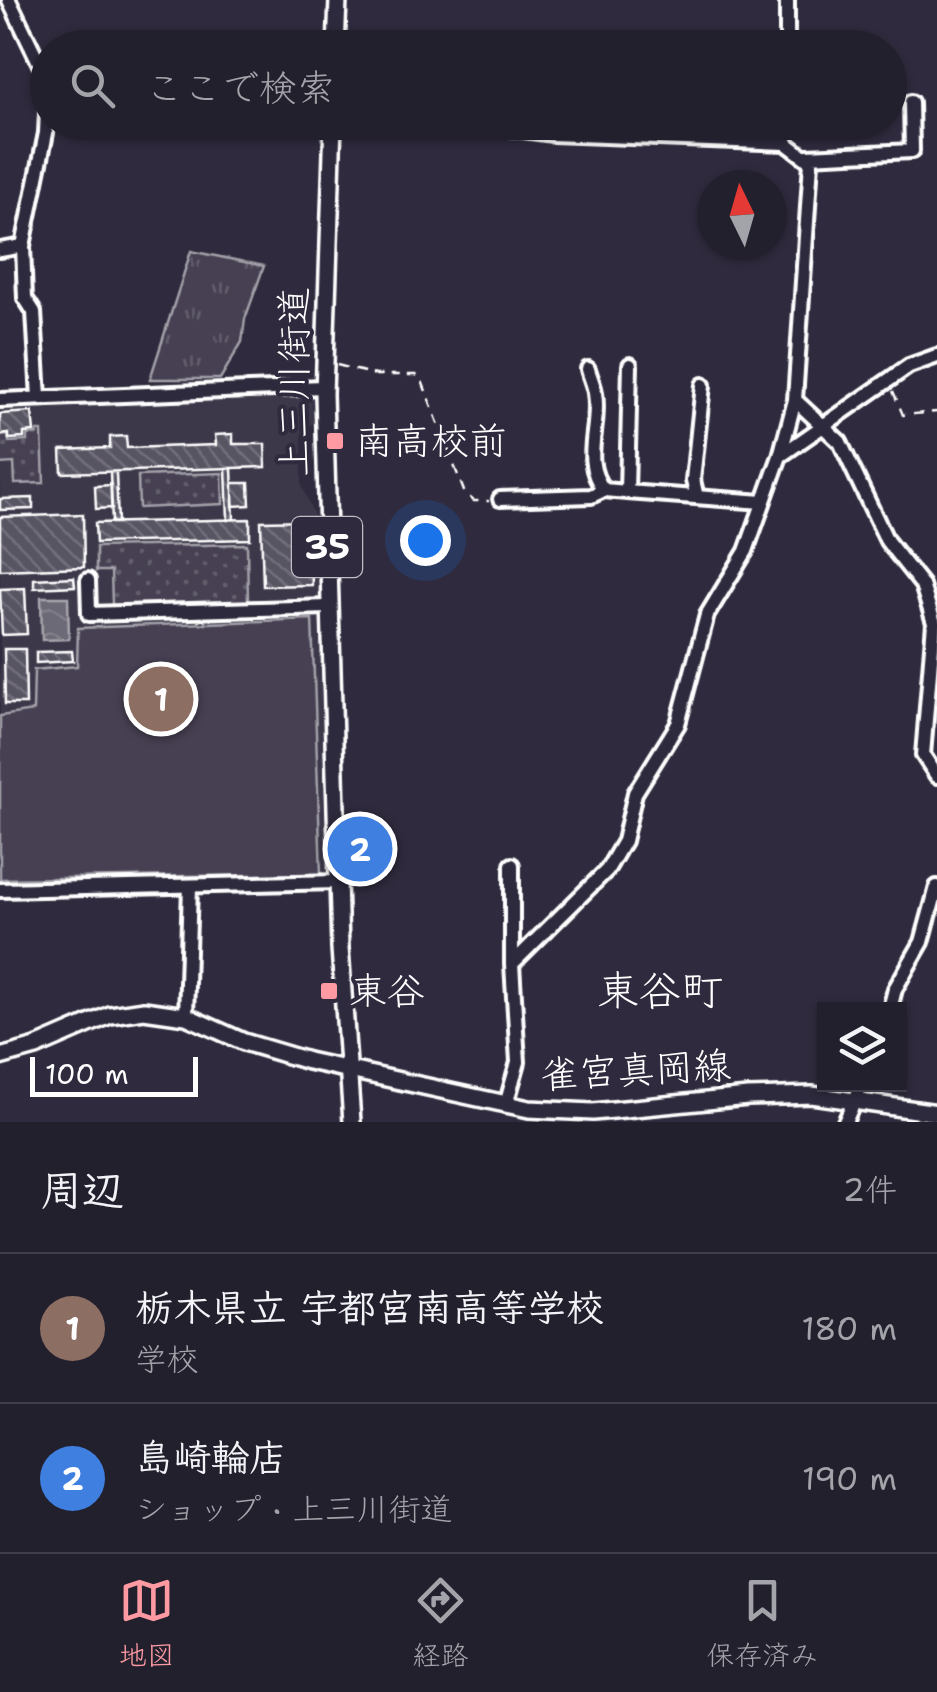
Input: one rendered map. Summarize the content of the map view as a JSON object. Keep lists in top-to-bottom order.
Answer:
{
  "streets": {
    "main road": ["上三川街道", "35", "雀宮真岡線"]
  },
  "crossings": [
    ["上三川街道", "雀宮真岡線"]
  ],
  "districts": ["東谷町"],
  "places": {
    "transit": ["南高校前", "東谷"]
  },
  "scale_bar": "100 m",
  "north": "top",
  "page": {
    "search": "ここで検索",
    "pins": ["1", "2"],
    "scale": "100 m",
    "heading": ["周辺", "2件"],
    "list": [
      {
        "mark": "1",
        "name": "栃木県立 宇都宮南高等学校",
        "note": "学校",
        "value": "180 m"
      },
      {
        "mark": "2",
        "name": "島崎輪店",
        "note": "ショップ · 上三川街道",
        "value": "190 m"
      }
    ],
    "nav": ["地図", "経路", "保存済み"]
  }
}
